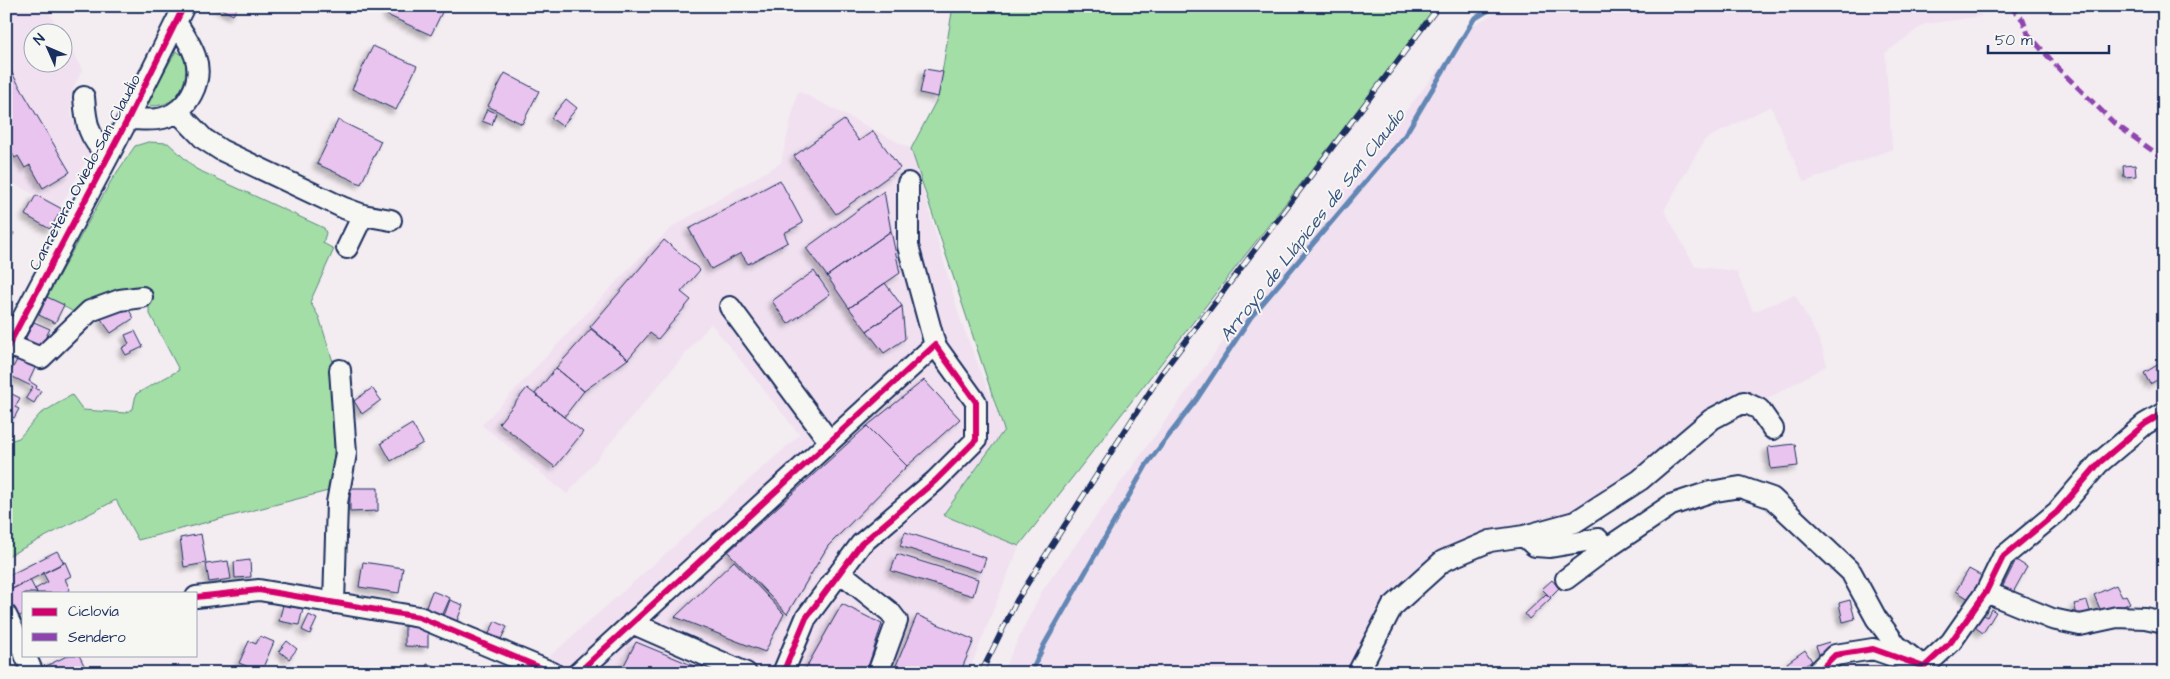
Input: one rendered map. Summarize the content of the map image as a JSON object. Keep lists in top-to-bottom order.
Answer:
{
  "streets": {
    "street": ["Carretera Oviedo-San Claudio"]
  },
  "water": ["Arroyo de Llápices de San Claudio"],
  "legend": ["Ciclovía", "Sendero"],
  "scale_bar": "50 m",
  "north": "top left"
}
